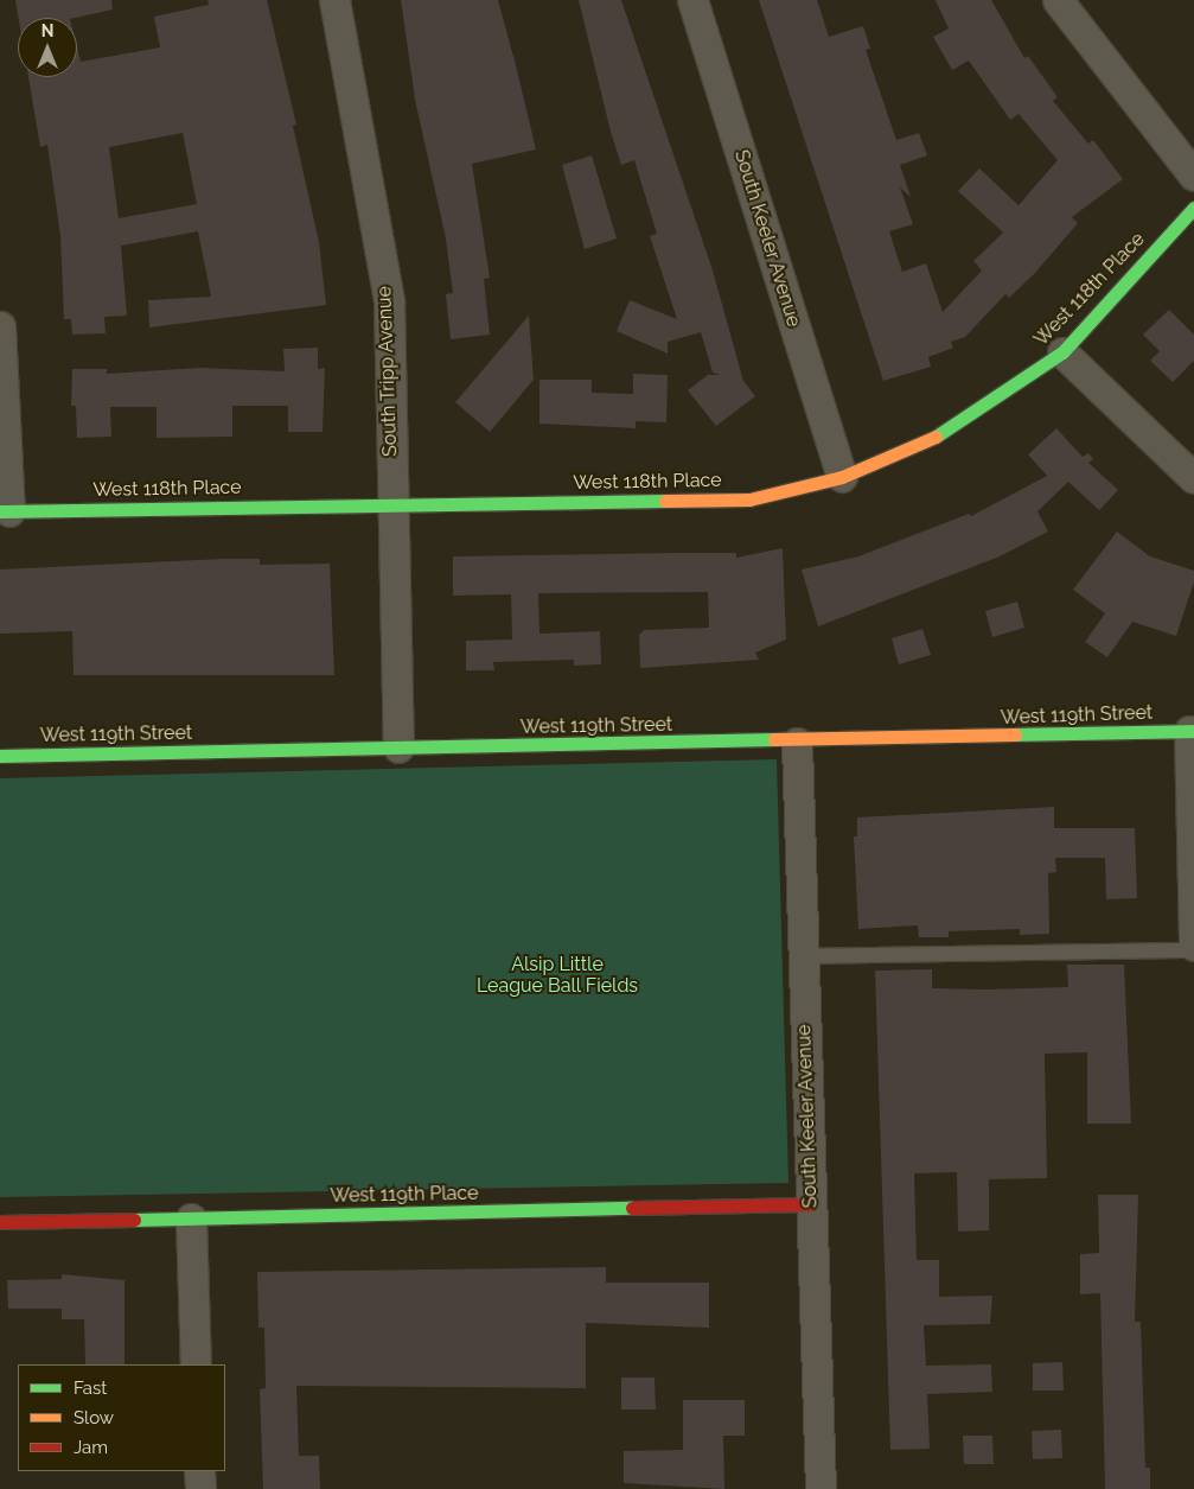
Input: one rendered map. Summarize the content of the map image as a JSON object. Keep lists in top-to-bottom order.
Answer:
{
  "streets": {
    "street": [
      "South Keeler Avenue",
      "West 118th Place",
      "South Tripp Avenue",
      "West 119th Street",
      "West 119th Place"
    ]
  },
  "crossings": [
    ["South Keeler Avenue", "West 118th Place"],
    ["South Keeler Avenue", "West 119th Street"],
    ["South Keeler Avenue", "West 119th Place"],
    ["West 118th Place", "South Tripp Avenue"],
    ["South Tripp Avenue", "West 119th Street"]
  ],
  "parks": ["Alsip Little League Ball Fields"],
  "legend": ["Fast", "Slow", "Jam"],
  "north": "top"
}
